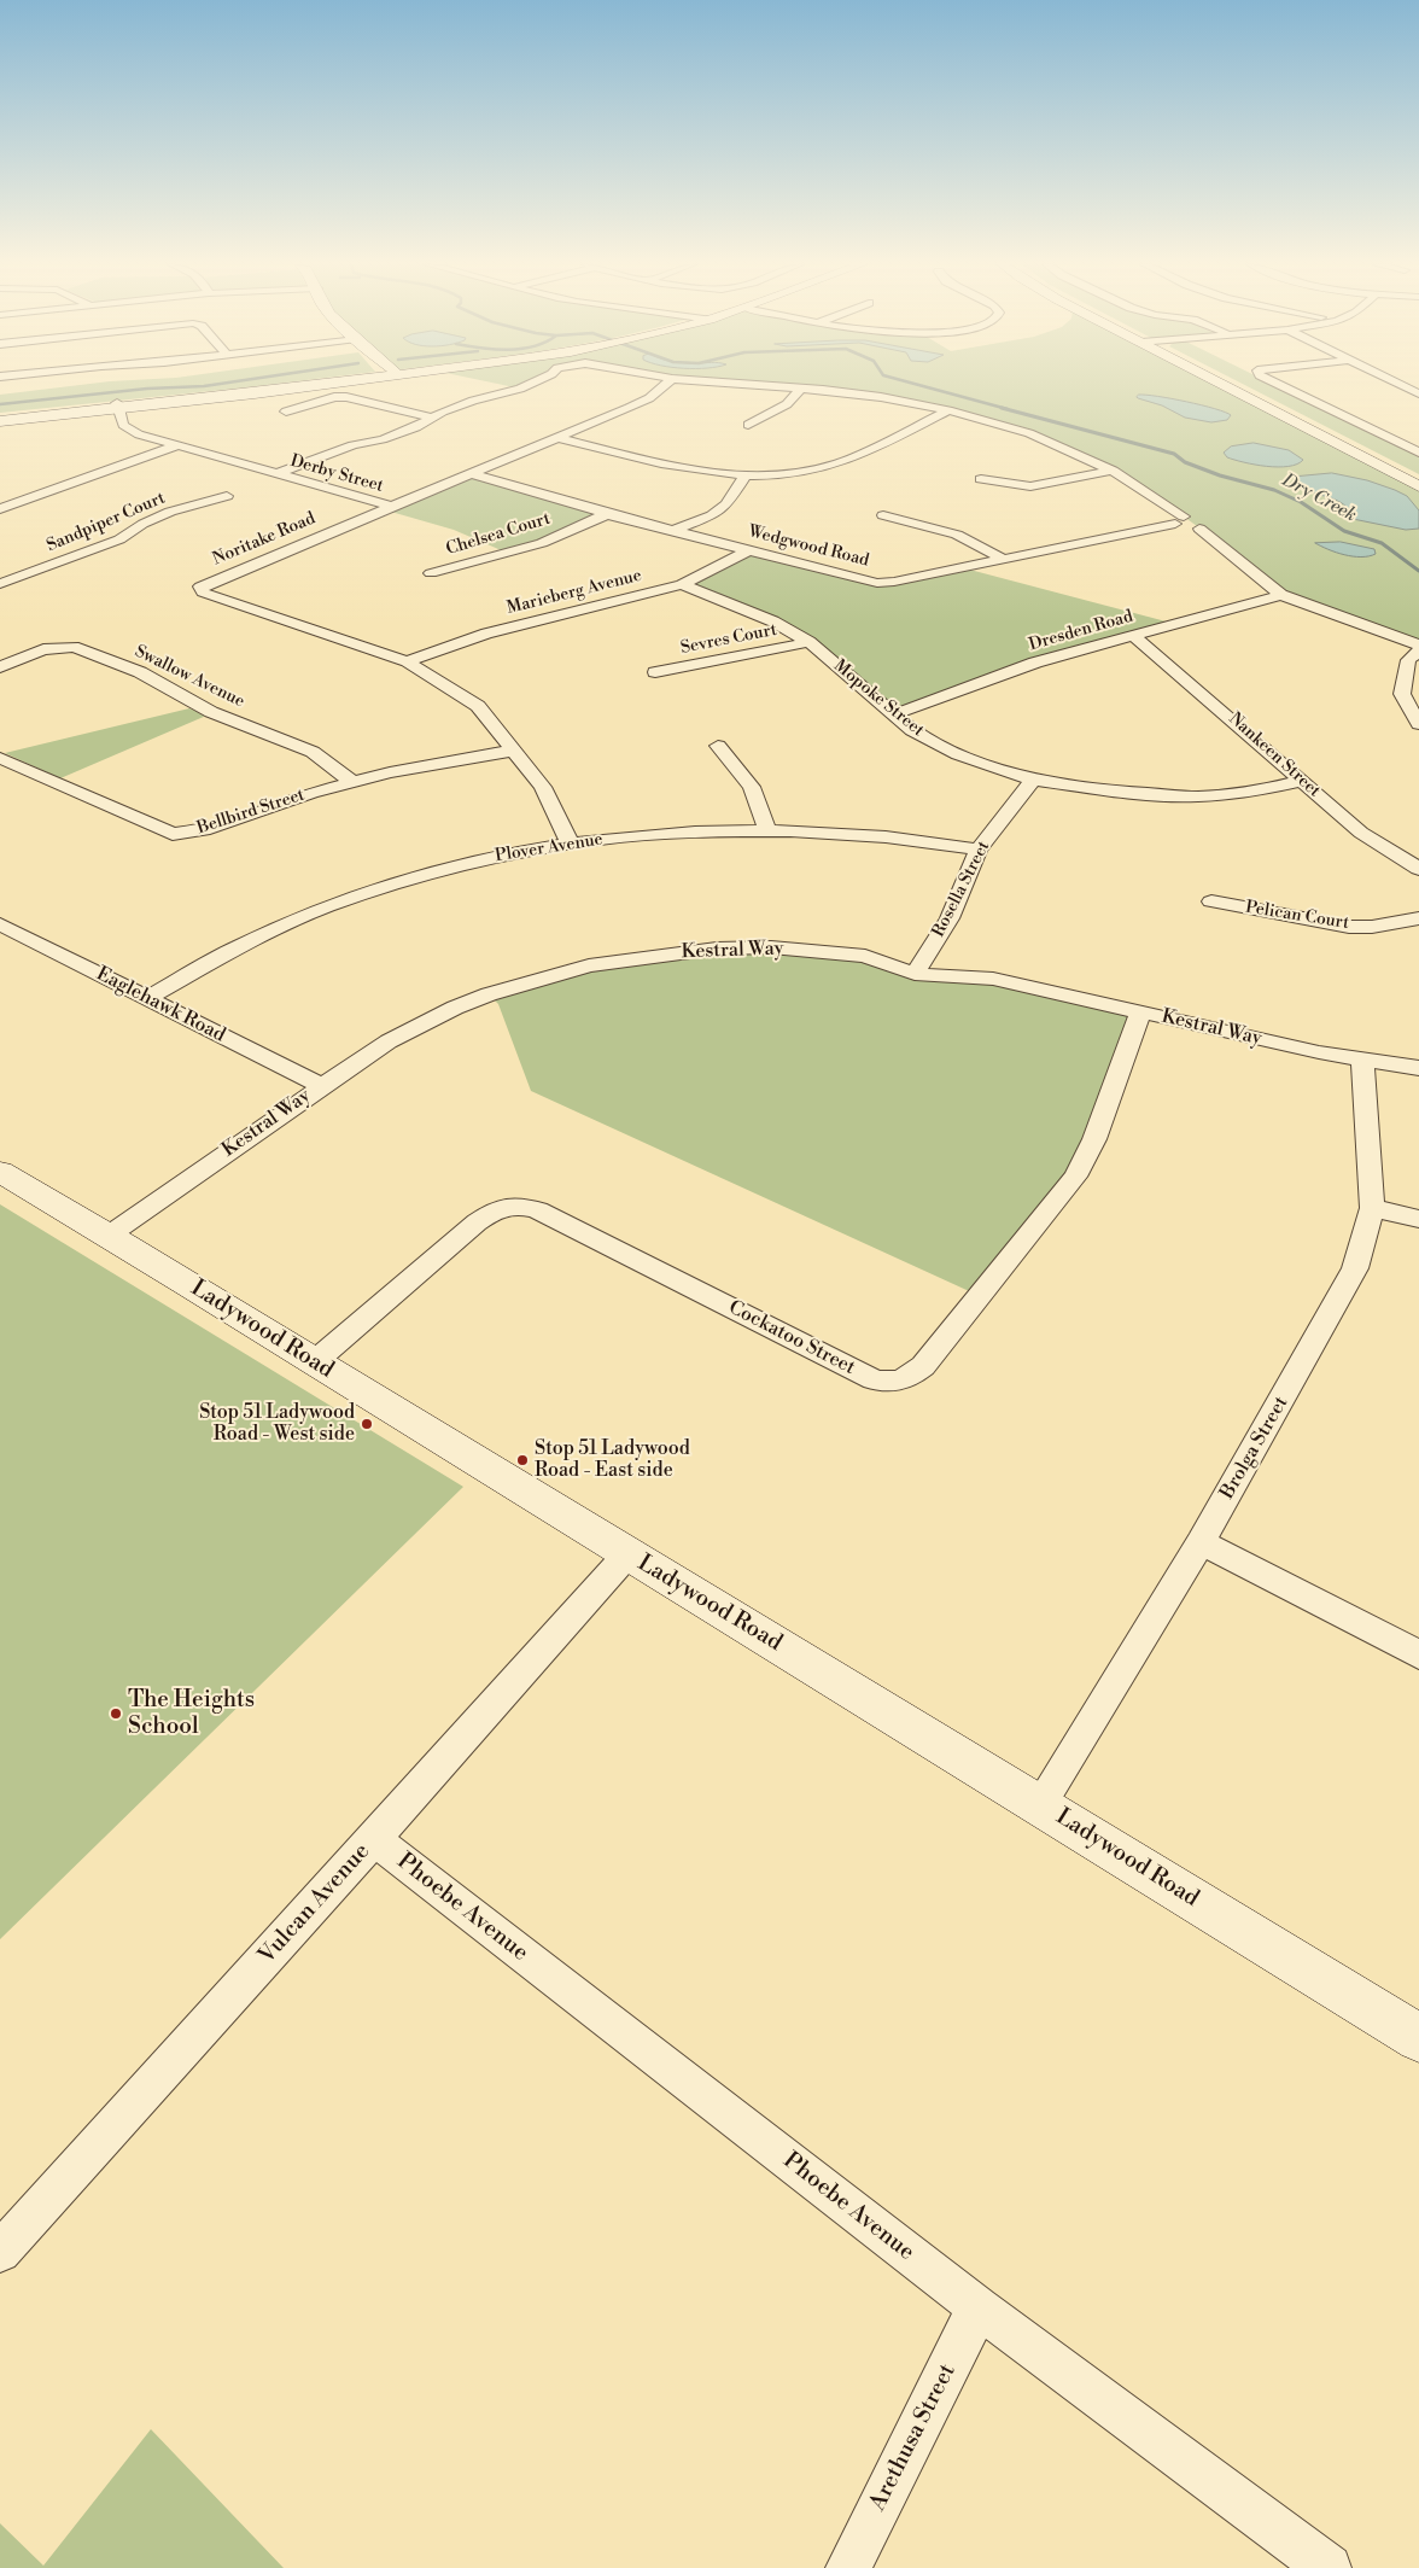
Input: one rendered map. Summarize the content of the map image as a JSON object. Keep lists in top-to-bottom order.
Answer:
{
  "streets": {
    "main road": ["Ladywood Road"],
    "street": [
      "Derby Street",
      "Sandpiper Court",
      "Chelsea Court",
      "Noritake Road",
      "Wedgwood Road",
      "Marieberg Avenue",
      "Dresden Road",
      "Sevres Court",
      "Swallow Avenue",
      "Mopoke Street",
      "Nankeen Street",
      "Bellbird Street",
      "Plover Avenue",
      "Rosella Street",
      "Pelican Court",
      "Kestral Way",
      "Eaglehawk Road",
      "Cockatoo Street",
      "Brolga Street",
      "Vulcan Avenue",
      "Phoebe Avenue",
      "Arethusa Street"
    ]
  },
  "crossings": [
    ["Derby Street", "Noritake Road"],
    ["Chelsea Court", "Wedgwood Road"],
    ["Noritake Road", "Wedgwood Road"],
    ["Noritake Road", "Marieberg Avenue"],
    ["Noritake Road", "Bellbird Street"],
    ["Noritake Road", "Plover Avenue"],
    ["Wedgwood Road", "Marieberg Avenue"],
    ["Marieberg Avenue", "Mopoke Street"],
    ["Dresden Road", "Mopoke Street"],
    ["Dresden Road", "Nankeen Street"],
    ["Sevres Court", "Mopoke Street"],
    ["Swallow Avenue", "Bellbird Street"],
    ["Mopoke Street", "Nankeen Street"],
    ["Mopoke Street", "Rosella Street"],
    ["Plover Avenue", "Rosella Street"],
    ["Plover Avenue", "Eaglehawk Road"],
    ["Rosella Street", "Kestral Way"],
    ["Kestral Way", "Eaglehawk Road"],
    ["Kestral Way", "Ladywood Road"],
    ["Kestral Way", "Cockatoo Street"],
    ["Kestral Way", "Brolga Street"],
    ["Ladywood Road", "Cockatoo Street"],
    ["Ladywood Road", "Brolga Street"],
    ["Ladywood Road", "Vulcan Avenue"],
    ["Vulcan Avenue", "Phoebe Avenue"],
    ["Phoebe Avenue", "Arethusa Street"]
  ],
  "water": ["Dry Creek"],
  "places": ["Stop 51 Ladywood Road - West side", "Stop 51 Ladywood Road - East side", "The Heights School"]
}
